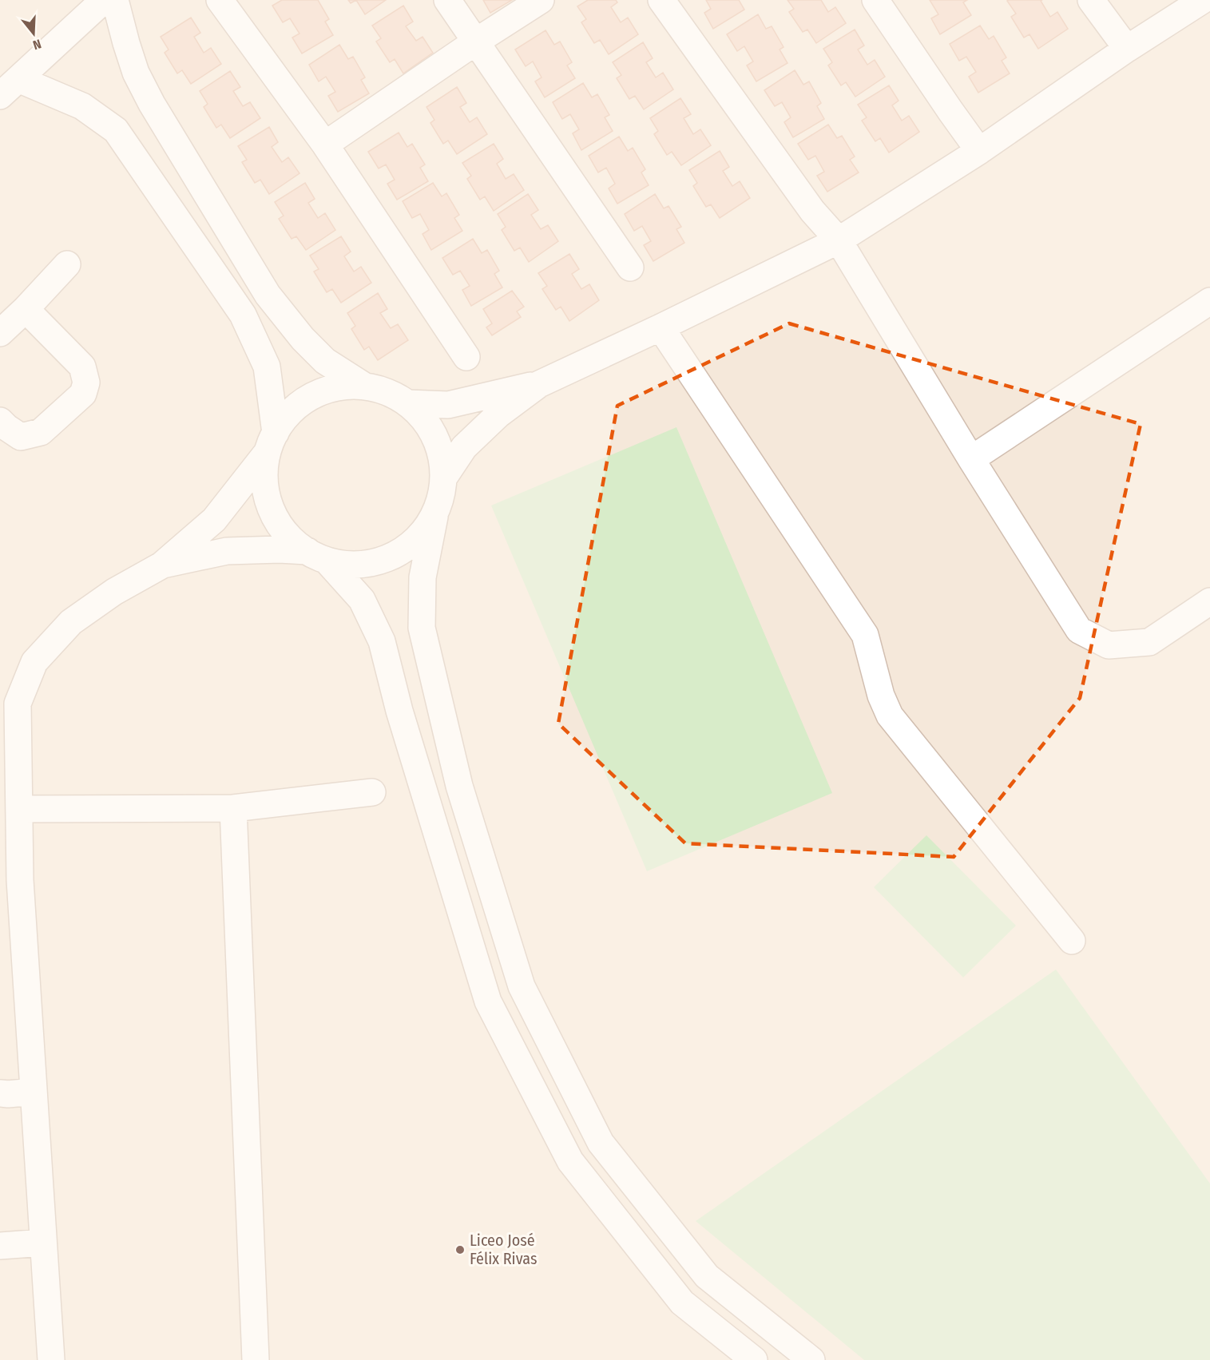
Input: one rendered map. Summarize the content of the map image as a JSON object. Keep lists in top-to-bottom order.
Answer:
{
  "places": ["Liceo José Félix Rivas"],
  "north": "bottom"
}
